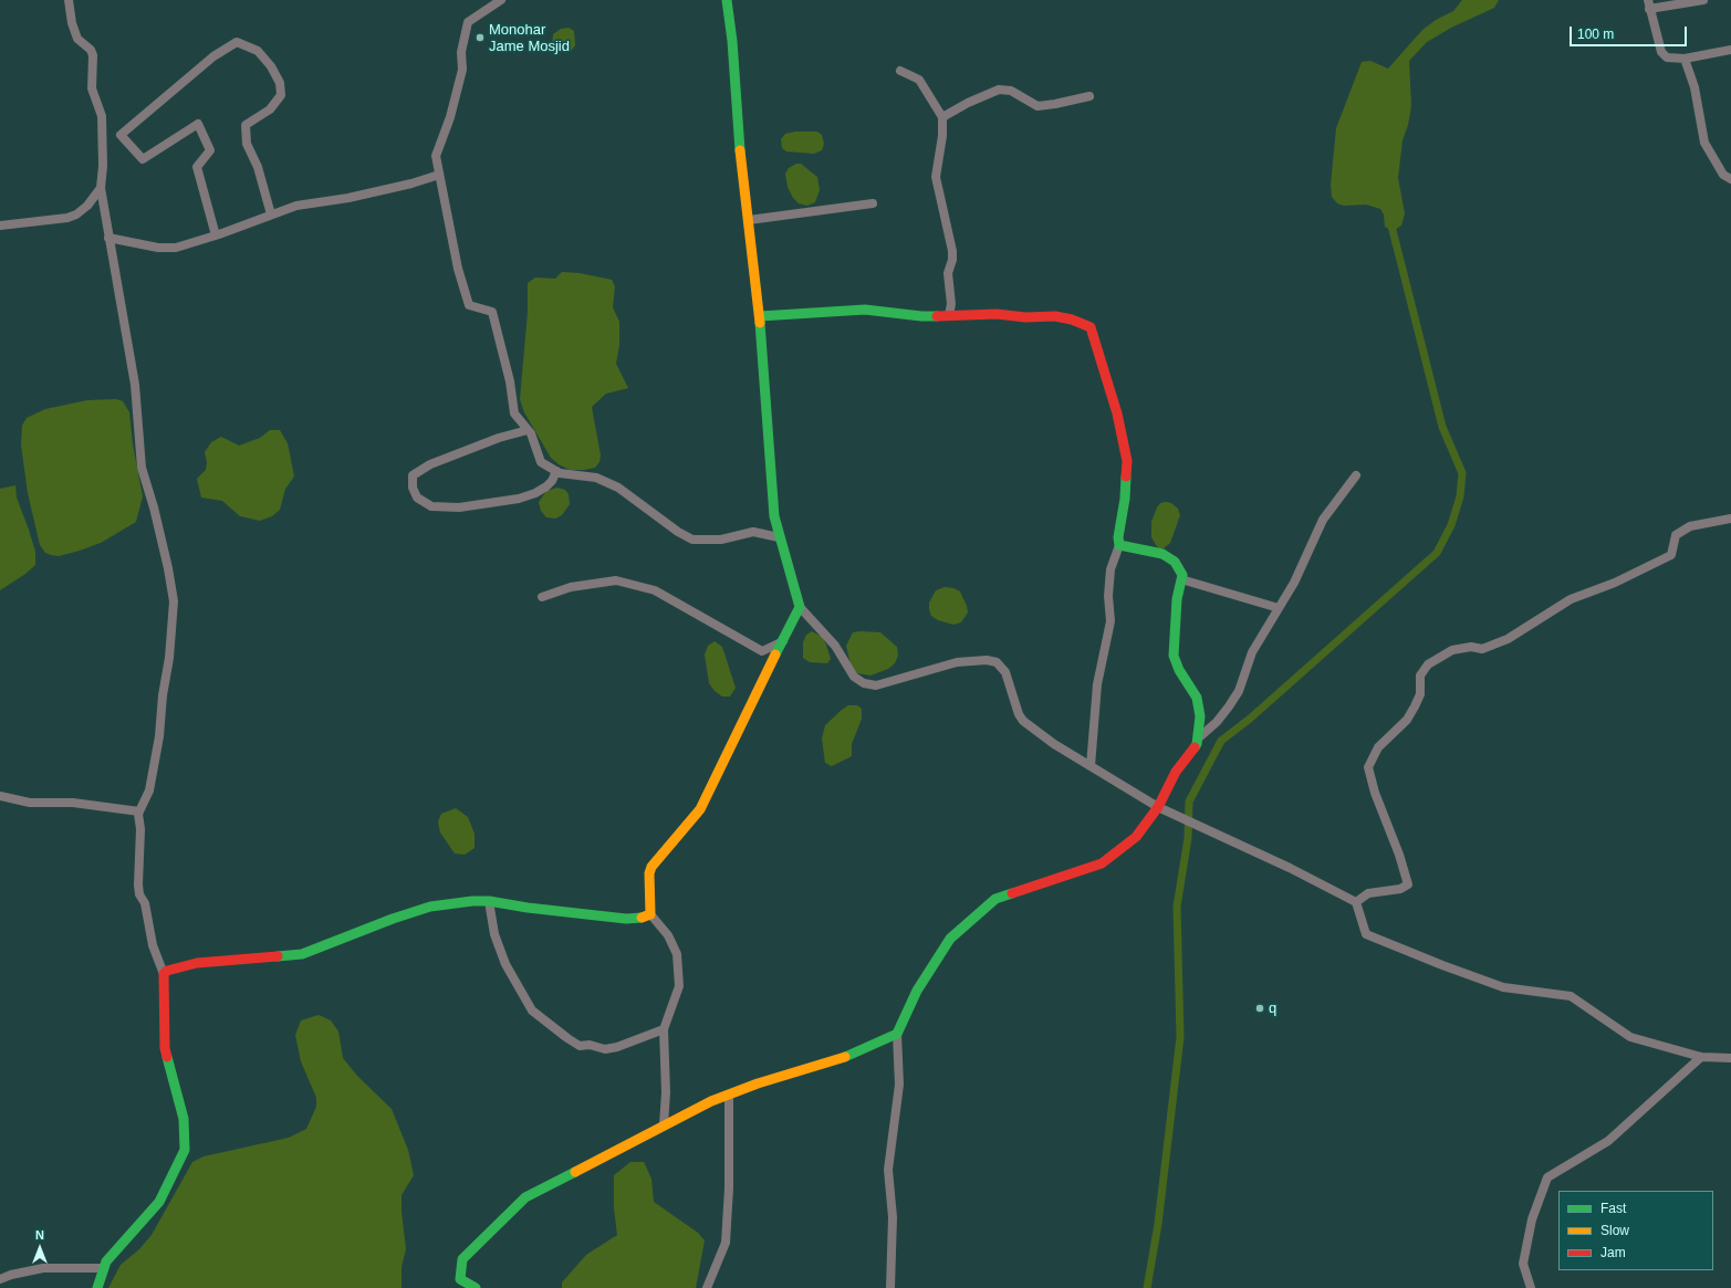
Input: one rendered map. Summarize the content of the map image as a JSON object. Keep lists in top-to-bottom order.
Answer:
{
  "places": ["Monohar Jame Mosjid", "q"],
  "legend": ["Fast", "Slow", "Jam"],
  "scale_bar": "100 m",
  "north": "top"
}
